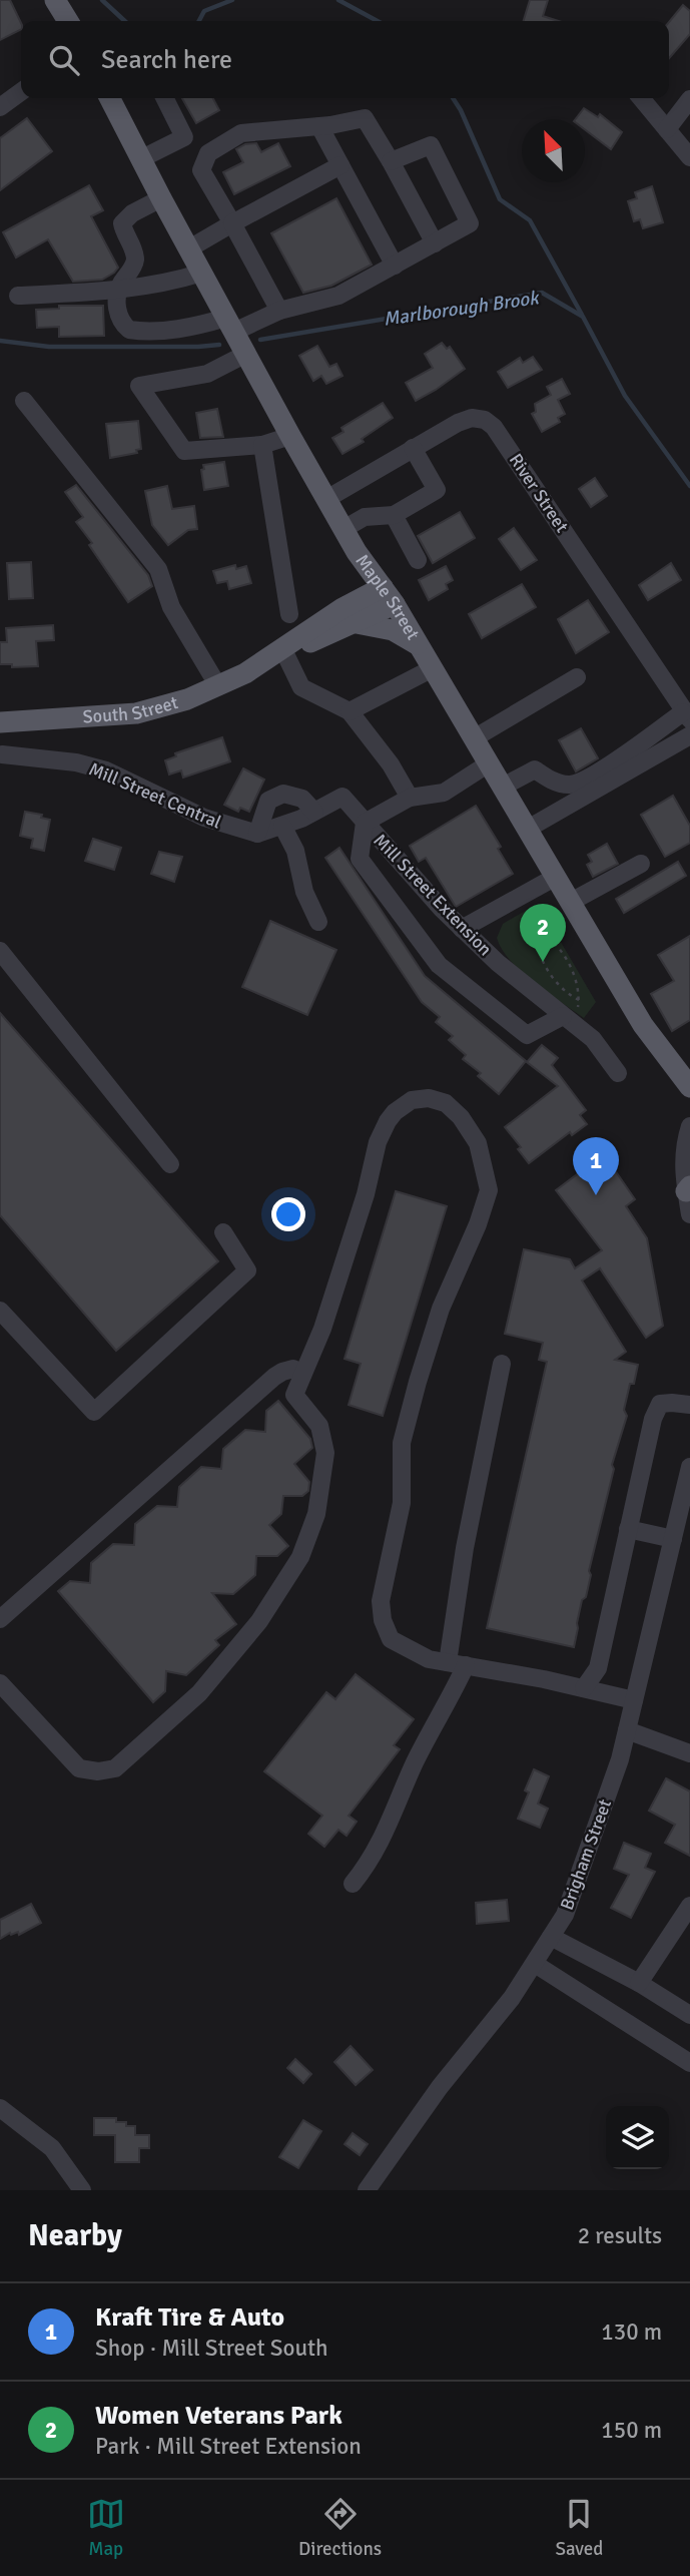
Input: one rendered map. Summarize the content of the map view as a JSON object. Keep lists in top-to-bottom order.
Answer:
{
  "streets": {
    "main road": ["Maple Street", "South Street"],
    "street": [
      "River Street",
      "Mill Street Central",
      "Mill Street Extension",
      "Brigham Street"
    ]
  },
  "crossings": [
    ["River Street", "Maple Street"],
    ["Maple Street", "South Street"]
  ],
  "water": ["Marlborough Brook"],
  "north": "top left",
  "page": {
    "search": "Search here",
    "pins": ["2", "1"],
    "heading": ["Nearby", "2 results"],
    "list": [
      {
        "mark": "1",
        "name": "Kraft Tire & Auto",
        "note": "Shop · Mill Street South",
        "value": "130 m"
      },
      {
        "mark": "2",
        "name": "Women Veterans Park",
        "note": "Park · Mill Street Extension",
        "value": "150 m"
      }
    ],
    "nav": ["Map", "Directions", "Saved"]
  }
}
